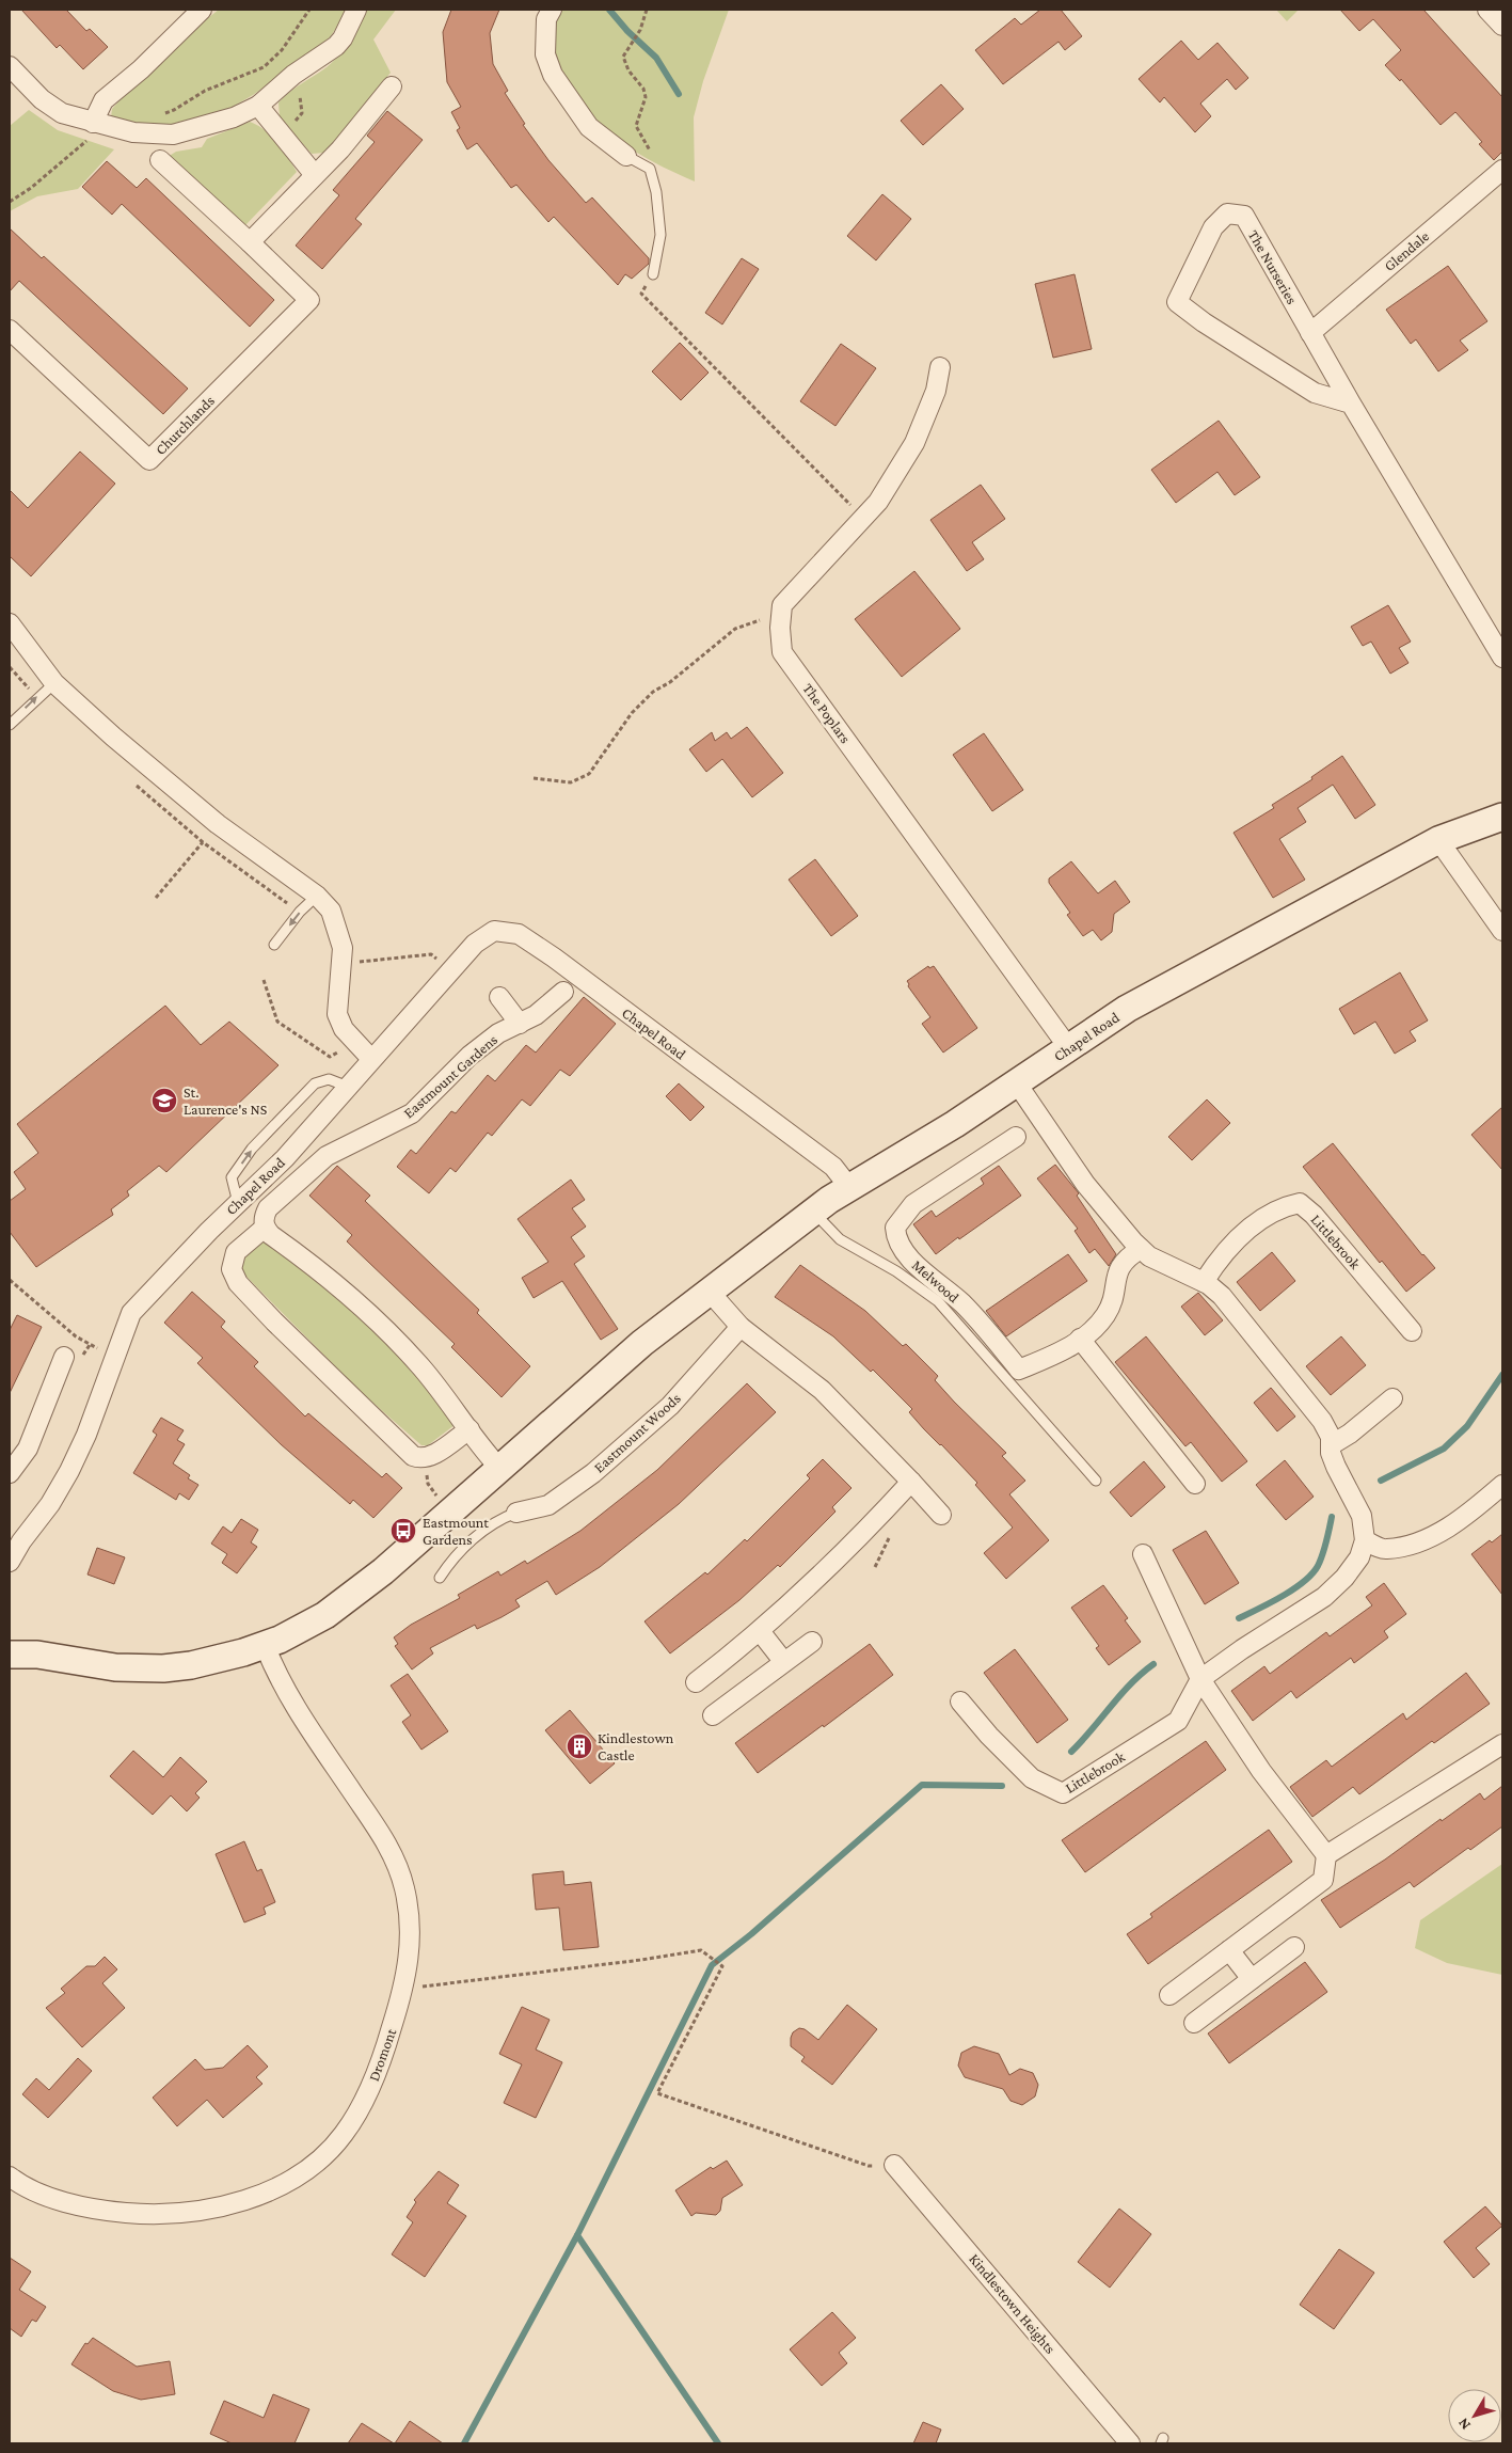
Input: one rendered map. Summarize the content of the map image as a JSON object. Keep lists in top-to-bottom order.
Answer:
{
  "streets": {
    "street": [
      "Glendale",
      "The Nurseries",
      "Churchlands",
      "The Poplars",
      "Chapel Road",
      "Eastmount Gardens",
      "Littlebrook",
      "Melwood",
      "Eastmount Woods",
      "Dromont",
      "Kindlestown Heights"
    ]
  },
  "crossings": [
    ["Glendale", "The Nurseries"],
    ["The Poplars", "Chapel Road"]
  ],
  "places": {
    "school or university": ["St. Laurence's NS"],
    "bus stop": ["Eastmount Gardens"],
    "building": ["Kindlestown Castle"]
  },
  "north": "bottom left"
}
